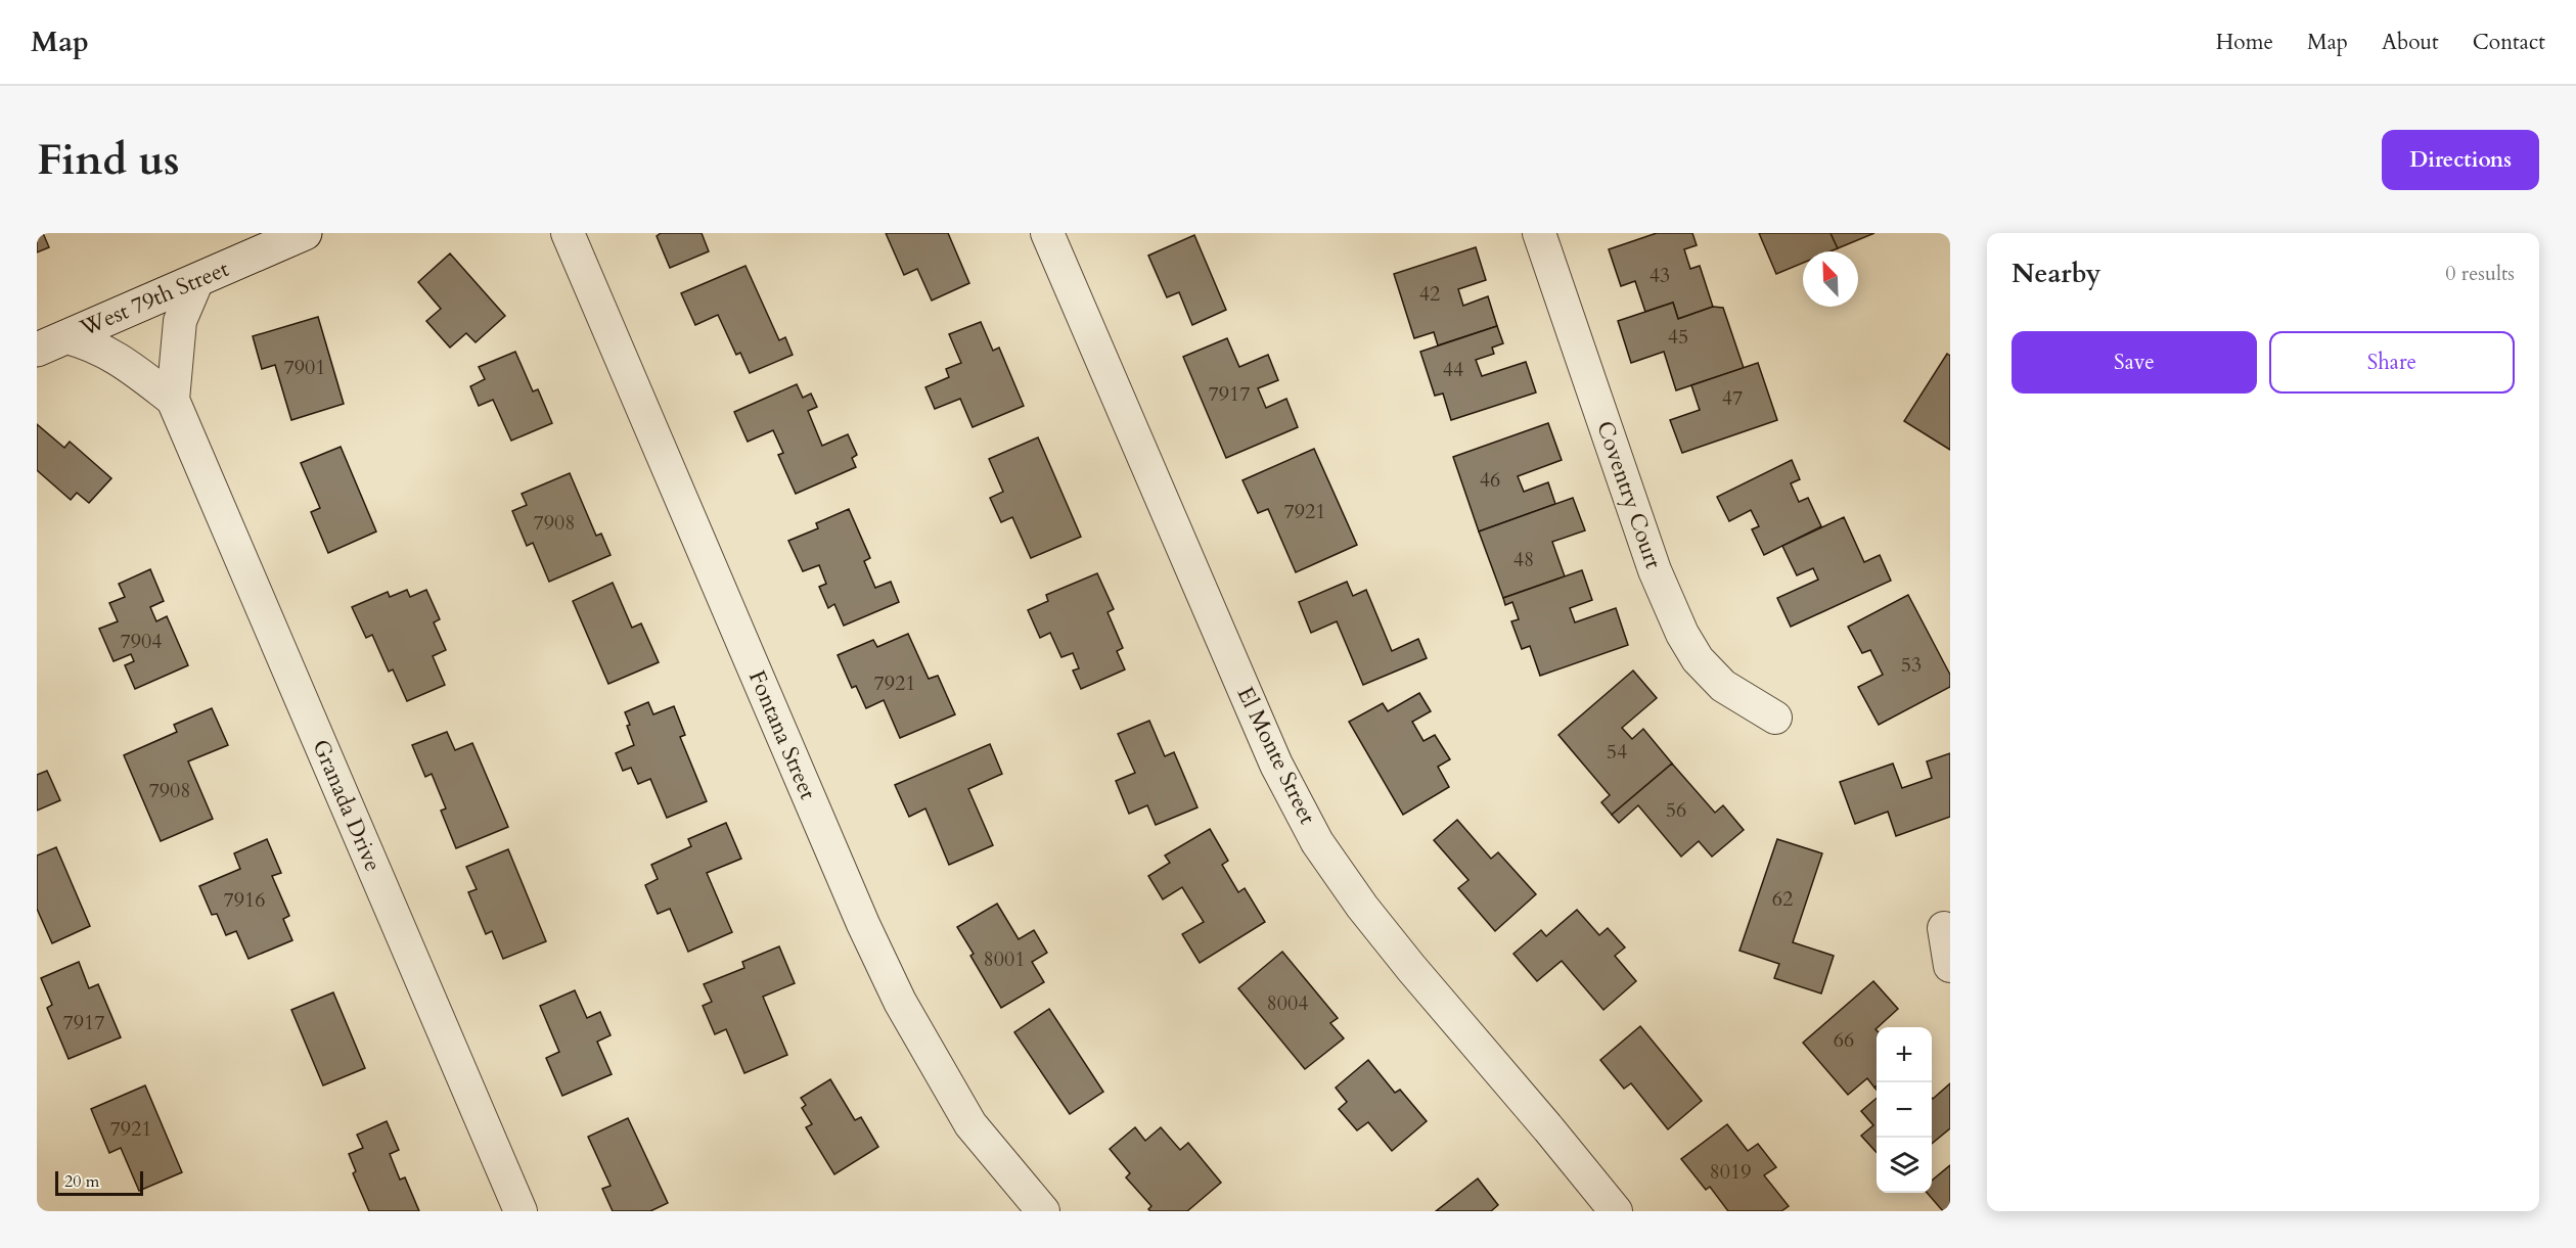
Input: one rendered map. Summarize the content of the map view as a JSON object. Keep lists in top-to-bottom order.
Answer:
{
  "streets": {
    "street": [
      "West 79th Street",
      "Coventry Court",
      "Fontana Street",
      "El Monte Street",
      "Granada Drive"
    ]
  },
  "house_numbers": [
    "43",
    "42",
    "45",
    "7901",
    "44",
    "7917",
    "47",
    "46",
    "7921",
    "7908",
    "48",
    "7904",
    "53",
    "7921",
    "54",
    "7908",
    "56",
    "62",
    "7916",
    "8001",
    "8004",
    "7917",
    "66",
    "7921",
    "8019"
  ],
  "scale_bar": "20 m",
  "north": "top left",
  "page": {
    "header": "Map",
    "nav": [
      "Home",
      "Map",
      "About",
      "Contact"
    ],
    "buttons": [
      "Directions",
      ["Save", "Share"]
    ],
    "title": "Find us",
    "heading": ["Nearby", "0 results"],
    "map_buttons": ["+", "−"],
    "scale": "20 m"
  }
}
